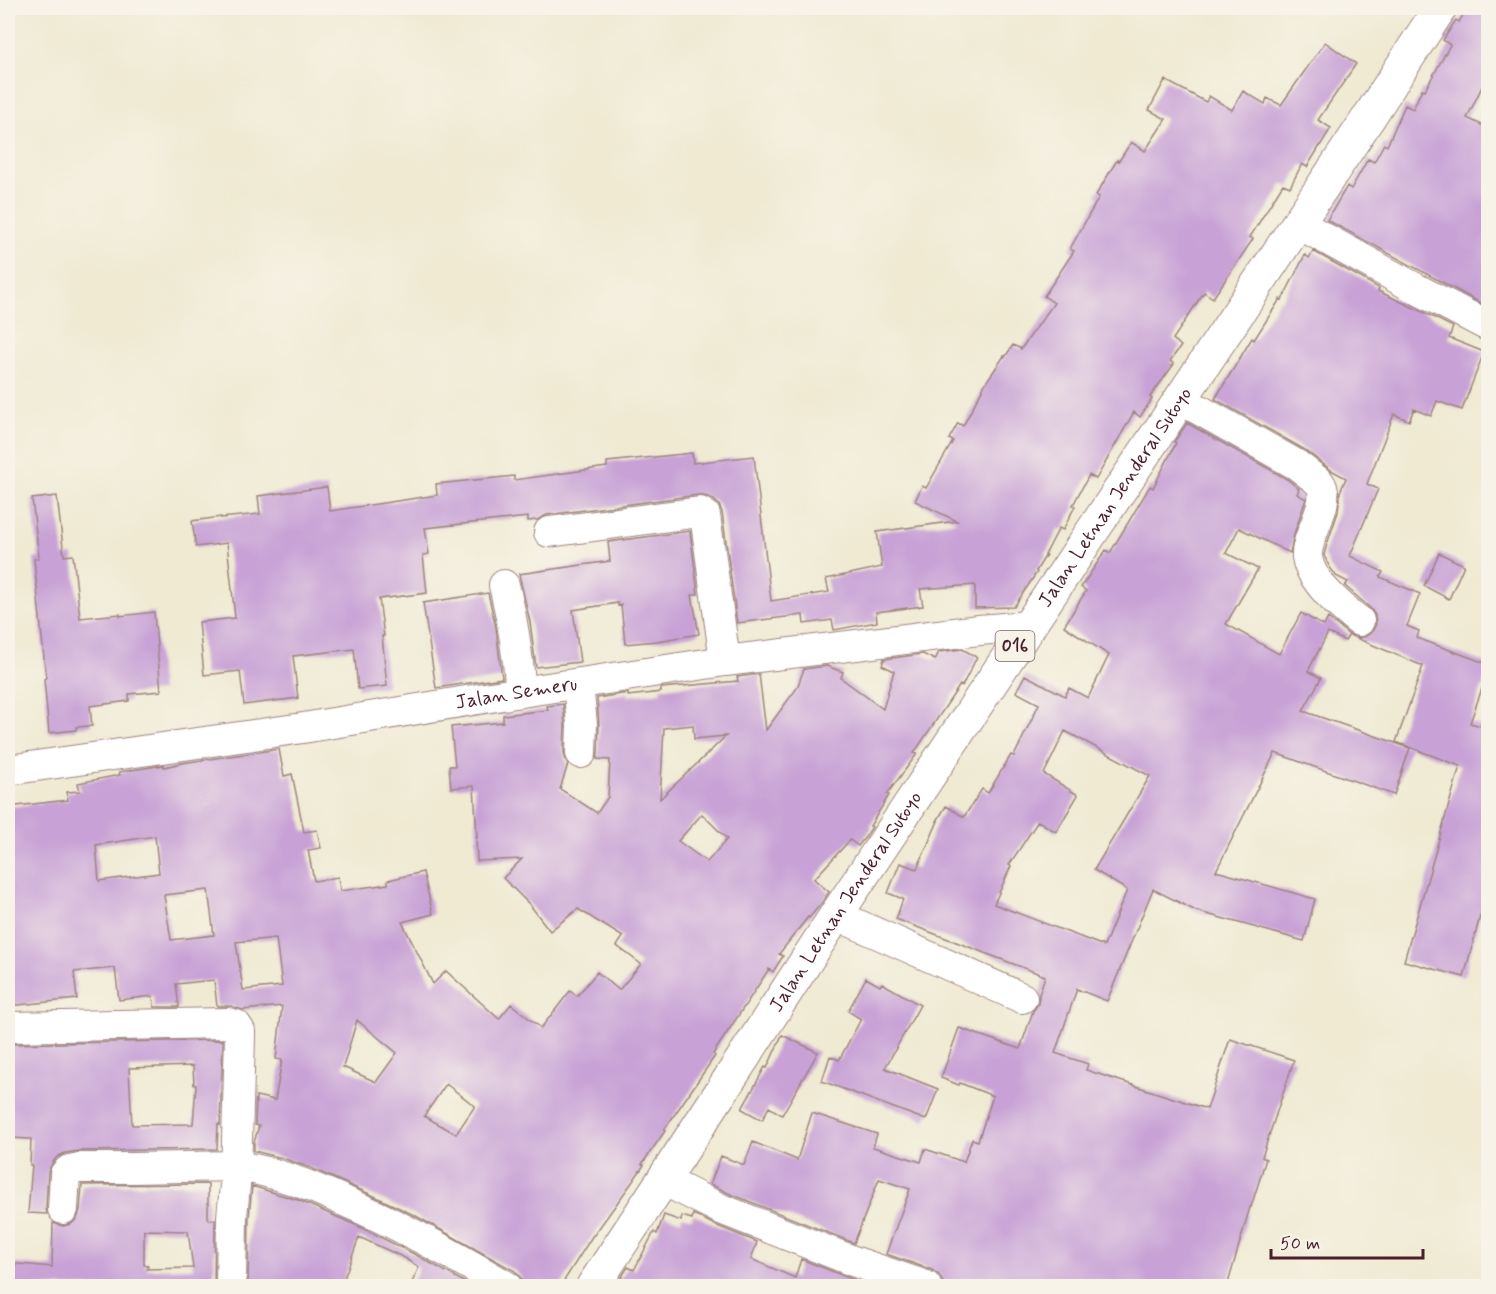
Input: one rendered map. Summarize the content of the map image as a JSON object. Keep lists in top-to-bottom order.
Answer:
{
  "streets": {
    "main road": ["Jalan Letnan Jenderal Sutoyo", "016"],
    "street": ["Jalan Semeru"]
  },
  "crossings": [
    ["Jalan Letnan Jenderal Sutoyo", "Jalan Semeru"]
  ],
  "scale_bar": "50 m"
}
